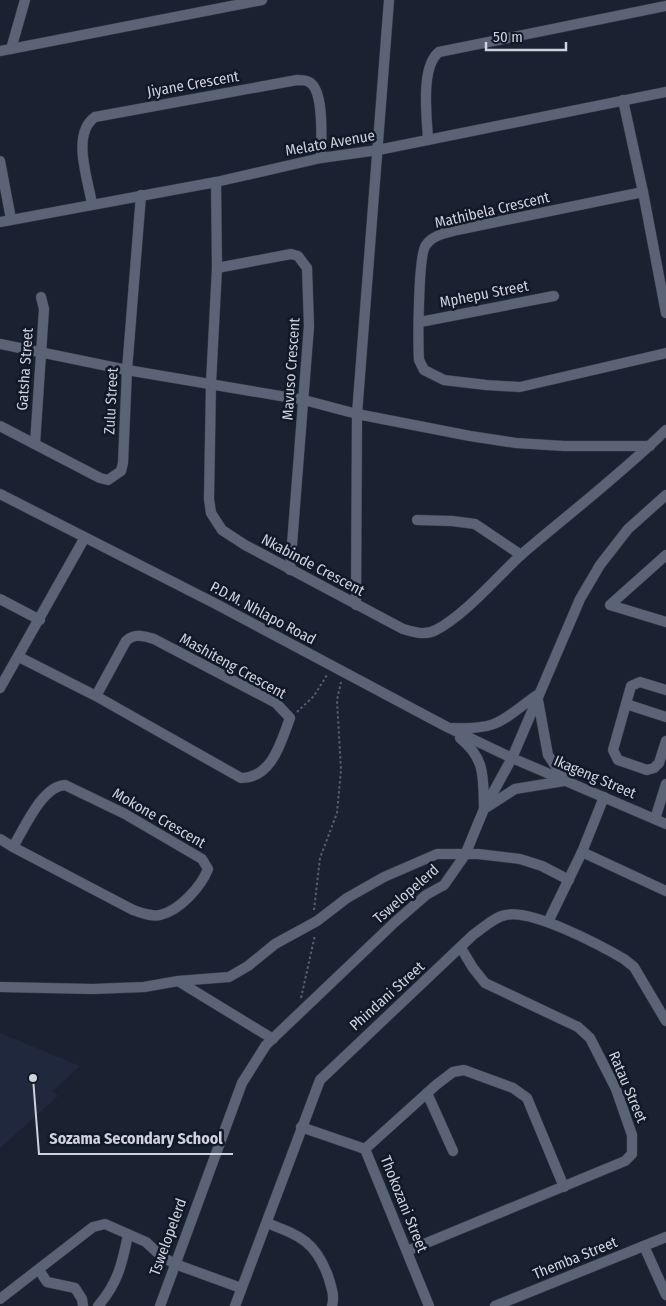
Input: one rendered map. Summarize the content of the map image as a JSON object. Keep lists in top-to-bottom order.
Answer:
{
  "streets": {
    "street": [
      "Jiyane Crescent",
      "Melato Avenue",
      "Mathibela Crescent",
      "Mphepu Street",
      "Gatsha Street",
      "Mavuso Crescent",
      "Zulu Street",
      "Nkabinde Crescent",
      "P.D.M. Nhlapo Road",
      "Mashiteng Crescent",
      "Ikageng Street",
      "Mokone Crescent",
      "Tswelopelerd",
      "Phindani Street",
      "Ratau Street",
      "Thokozani Street",
      "Themba Street"
    ]
  },
  "crossings": [
    ["Jiyane Crescent", "Melato Avenue"],
    ["Melato Avenue", "Zulu Street"],
    ["Melato Avenue", "Nkabinde Crescent"],
    ["Mathibela Crescent", "Mphepu Street"],
    ["Gatsha Street", "Zulu Street"],
    ["Mavuso Crescent", "Nkabinde Crescent"],
    ["P.D.M. Nhlapo Road", "Ikageng Street"],
    ["P.D.M. Nhlapo Road", "Tswelopelerd"],
    ["Ikageng Street", "Tswelopelerd"],
    ["Phindani Street", "Ratau Street"],
    ["Phindani Street", "Thokozani Street"],
    ["Ratau Street", "Thokozani Street"]
  ],
  "places": ["Sozama Secondary School"],
  "scale_bar": "50 m"
}
